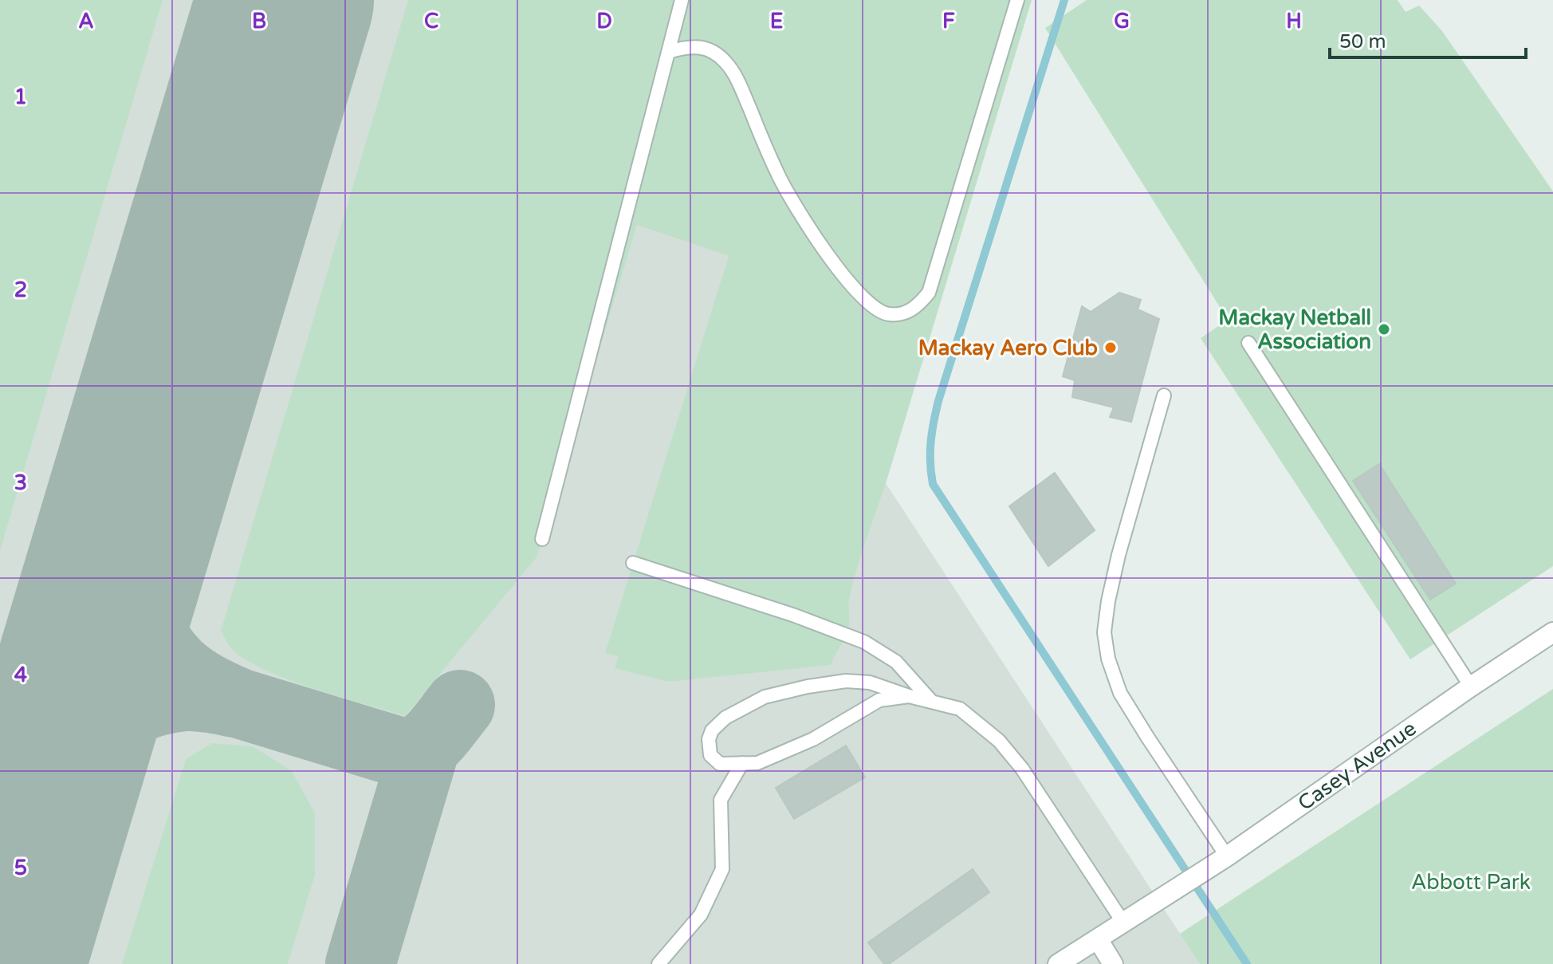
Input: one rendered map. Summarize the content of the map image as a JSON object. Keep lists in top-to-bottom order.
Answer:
{
  "streets": {
    "street": ["Casey Avenue"]
  },
  "parks": ["Abbott Park"],
  "places": ["Mackay Netball Association", "Mackay Aero Club"],
  "scale_bar": "50 m",
  "grid": {
    "columns": [
      "A",
      "B",
      "C",
      "D",
      "E",
      "F",
      "G",
      "H"
    ],
    "rows": [
      "1",
      "2",
      "3",
      "4",
      "5"
    ]
  }
}
